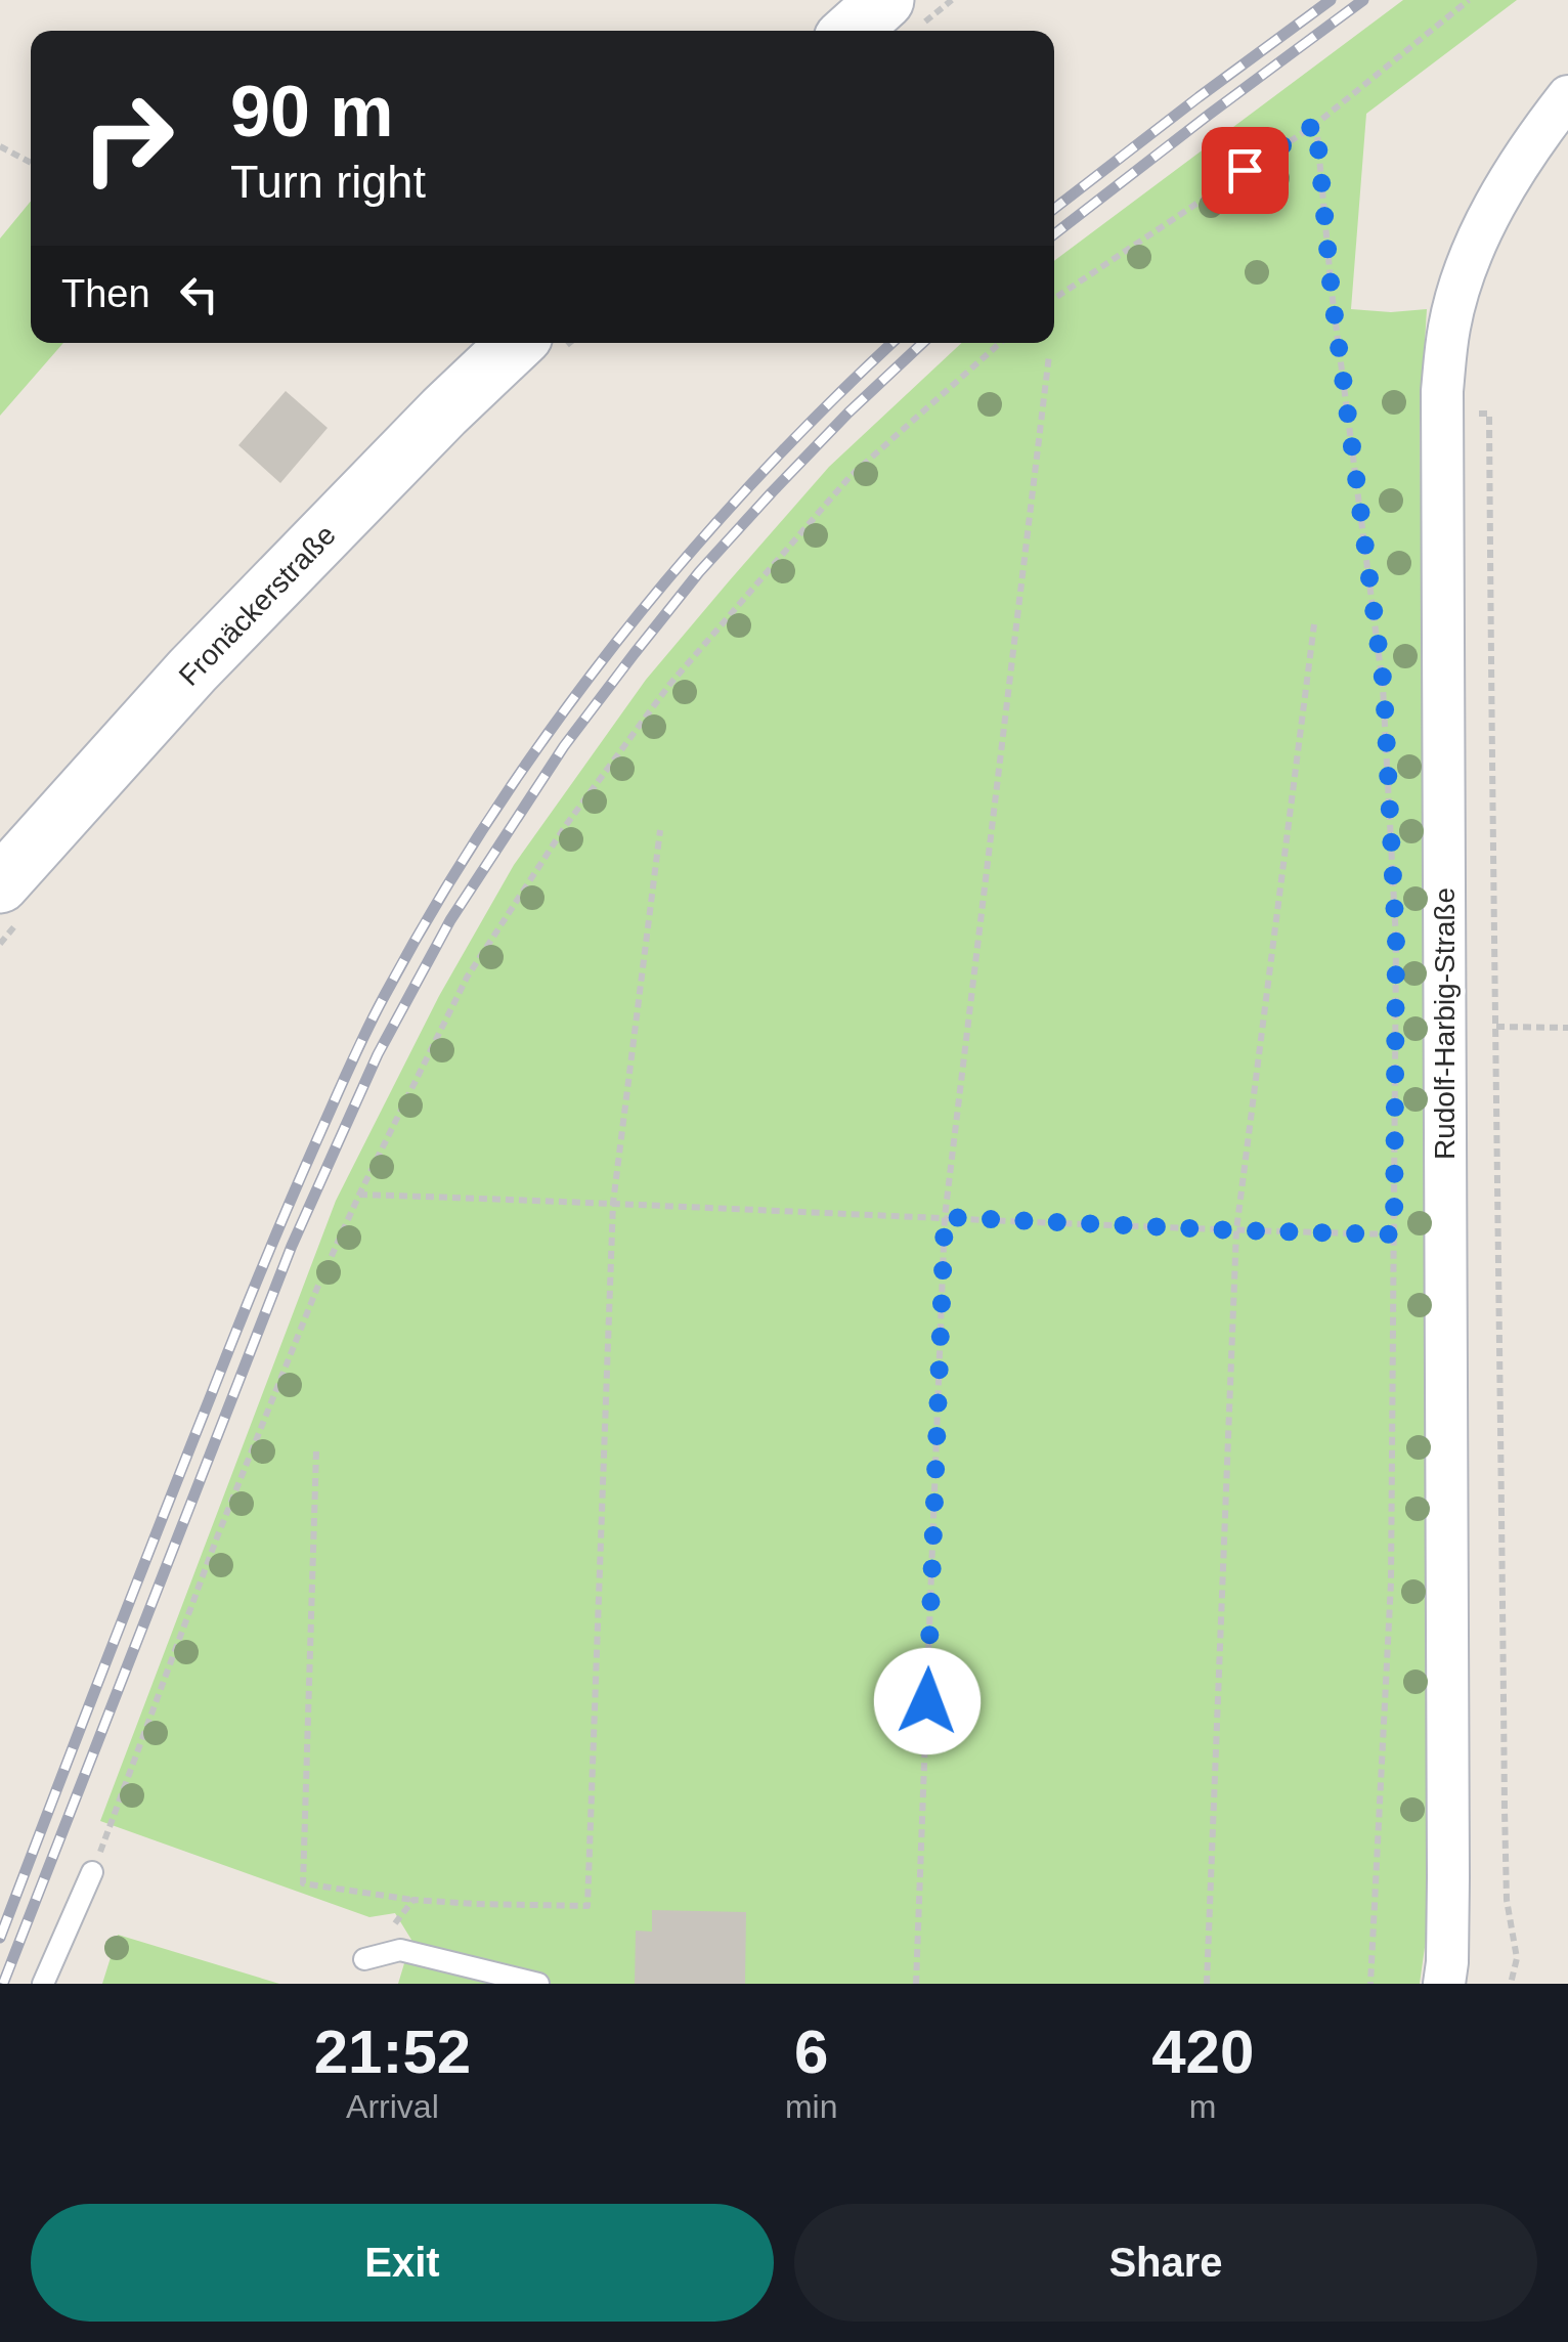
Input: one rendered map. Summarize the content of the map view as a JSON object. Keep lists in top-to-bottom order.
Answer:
{
  "streets": {
    "main road": ["Fronäckerstraße"],
    "street": ["Rudolf-Harbig-Straße"]
  },
  "page": {
    "turn": ["90 m", "Turn right"],
    "then": "Then",
    "eta": [
      "21:52",
      "Arrival",
      "6",
      "min",
      "420",
      "m"
    ],
    "buttons": ["Exit", "Share"]
  }
}
